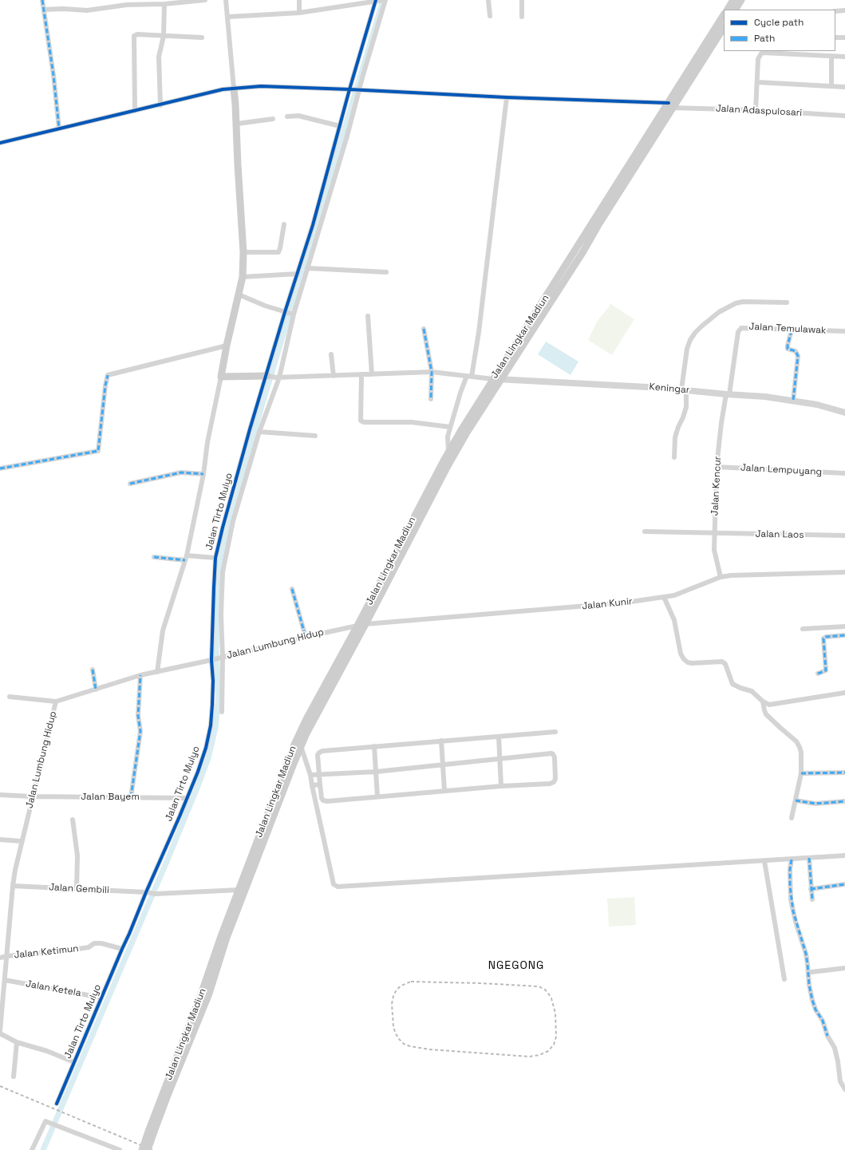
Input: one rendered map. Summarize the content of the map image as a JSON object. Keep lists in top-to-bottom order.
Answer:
{
  "streets": {
    "main road": ["Jalan Lingkar Madiun"],
    "street": [
      "Jalan Adaspulosari",
      "Jalan Temulawak",
      "Keningar",
      "Jalan Lempuyang",
      "Jalan Kencur",
      "Jalan Tirto Mulyo",
      "Jalan Laos",
      "Jalan Kunir",
      "Jalan Lumbung Hidup",
      "Jalan Bayem",
      "Jalan Gembili",
      "Jalan Ketimun",
      "Jalan Ketela"
    ]
  },
  "crossings": [
    ["Jalan Adaspulosari", "Jalan Lingkar Madiun"],
    ["Jalan Adaspulosari", "Jalan Tirto Mulyo"],
    ["Jalan Temulawak", "Keningar"],
    ["Jalan Temulawak", "Jalan Kencur"],
    ["Jalan Lingkar Madiun", "Keningar"],
    ["Jalan Lingkar Madiun", "Jalan Kunir"],
    ["Jalan Lingkar Madiun", "Jalan Lumbung Hidup"],
    ["Jalan Lingkar Madiun", "Jalan Gembili"],
    ["Keningar", "Jalan Kencur"],
    ["Jalan Lempuyang", "Jalan Kencur"],
    ["Jalan Kencur", "Jalan Laos"],
    ["Jalan Kencur", "Jalan Kunir"],
    ["Jalan Tirto Mulyo", "Jalan Lumbung Hidup"],
    ["Jalan Tirto Mulyo", "Jalan Bayem"],
    ["Jalan Tirto Mulyo", "Jalan Gembili"],
    ["Jalan Tirto Mulyo", "Jalan Ketimun"],
    ["Jalan Tirto Mulyo", "Jalan Ketela"],
    ["Jalan Lumbung Hidup", "Jalan Bayem"],
    ["Jalan Lumbung Hidup", "Jalan Gembili"],
    ["Jalan Lumbung Hidup", "Jalan Ketimun"],
    ["Jalan Lumbung Hidup", "Jalan Ketela"]
  ],
  "districts": ["NGEGONG"],
  "legend": ["Cycle path", "Path"]
}
